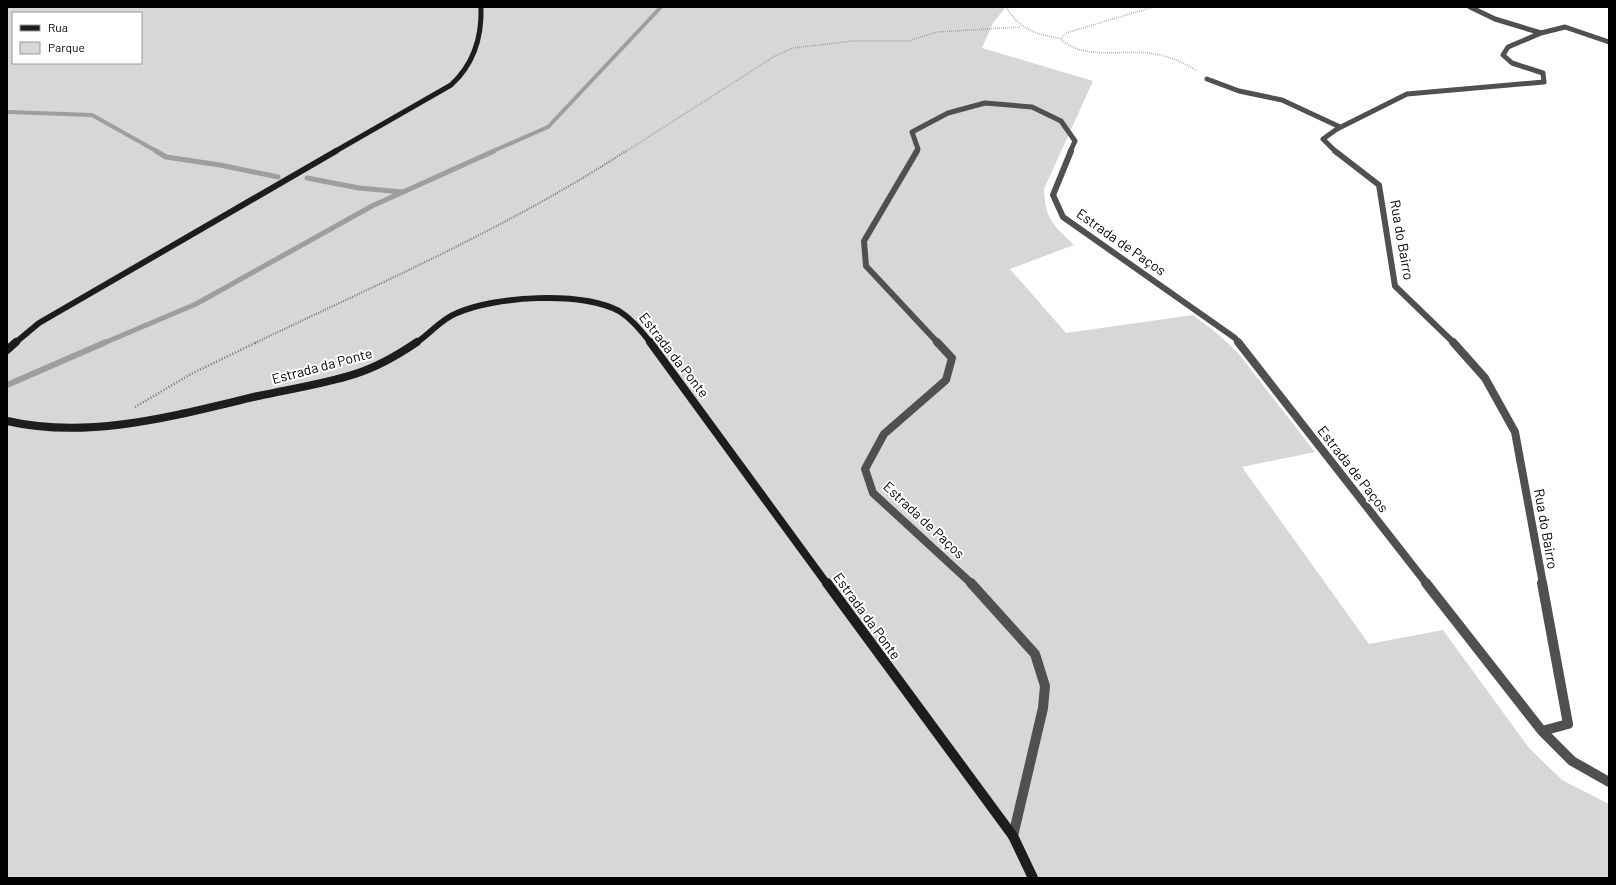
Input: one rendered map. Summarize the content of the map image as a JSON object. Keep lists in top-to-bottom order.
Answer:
{
  "streets": {
    "street": ["Rua do Bairro", "Estrada de Paços", "Estrada da Ponte"]
  },
  "crossings": [
    ["Rua do Bairro", "Estrada de Paços"],
    ["Estrada de Paços", "Estrada da Ponte"]
  ],
  "legend": ["Rua", "Parque"]
}
